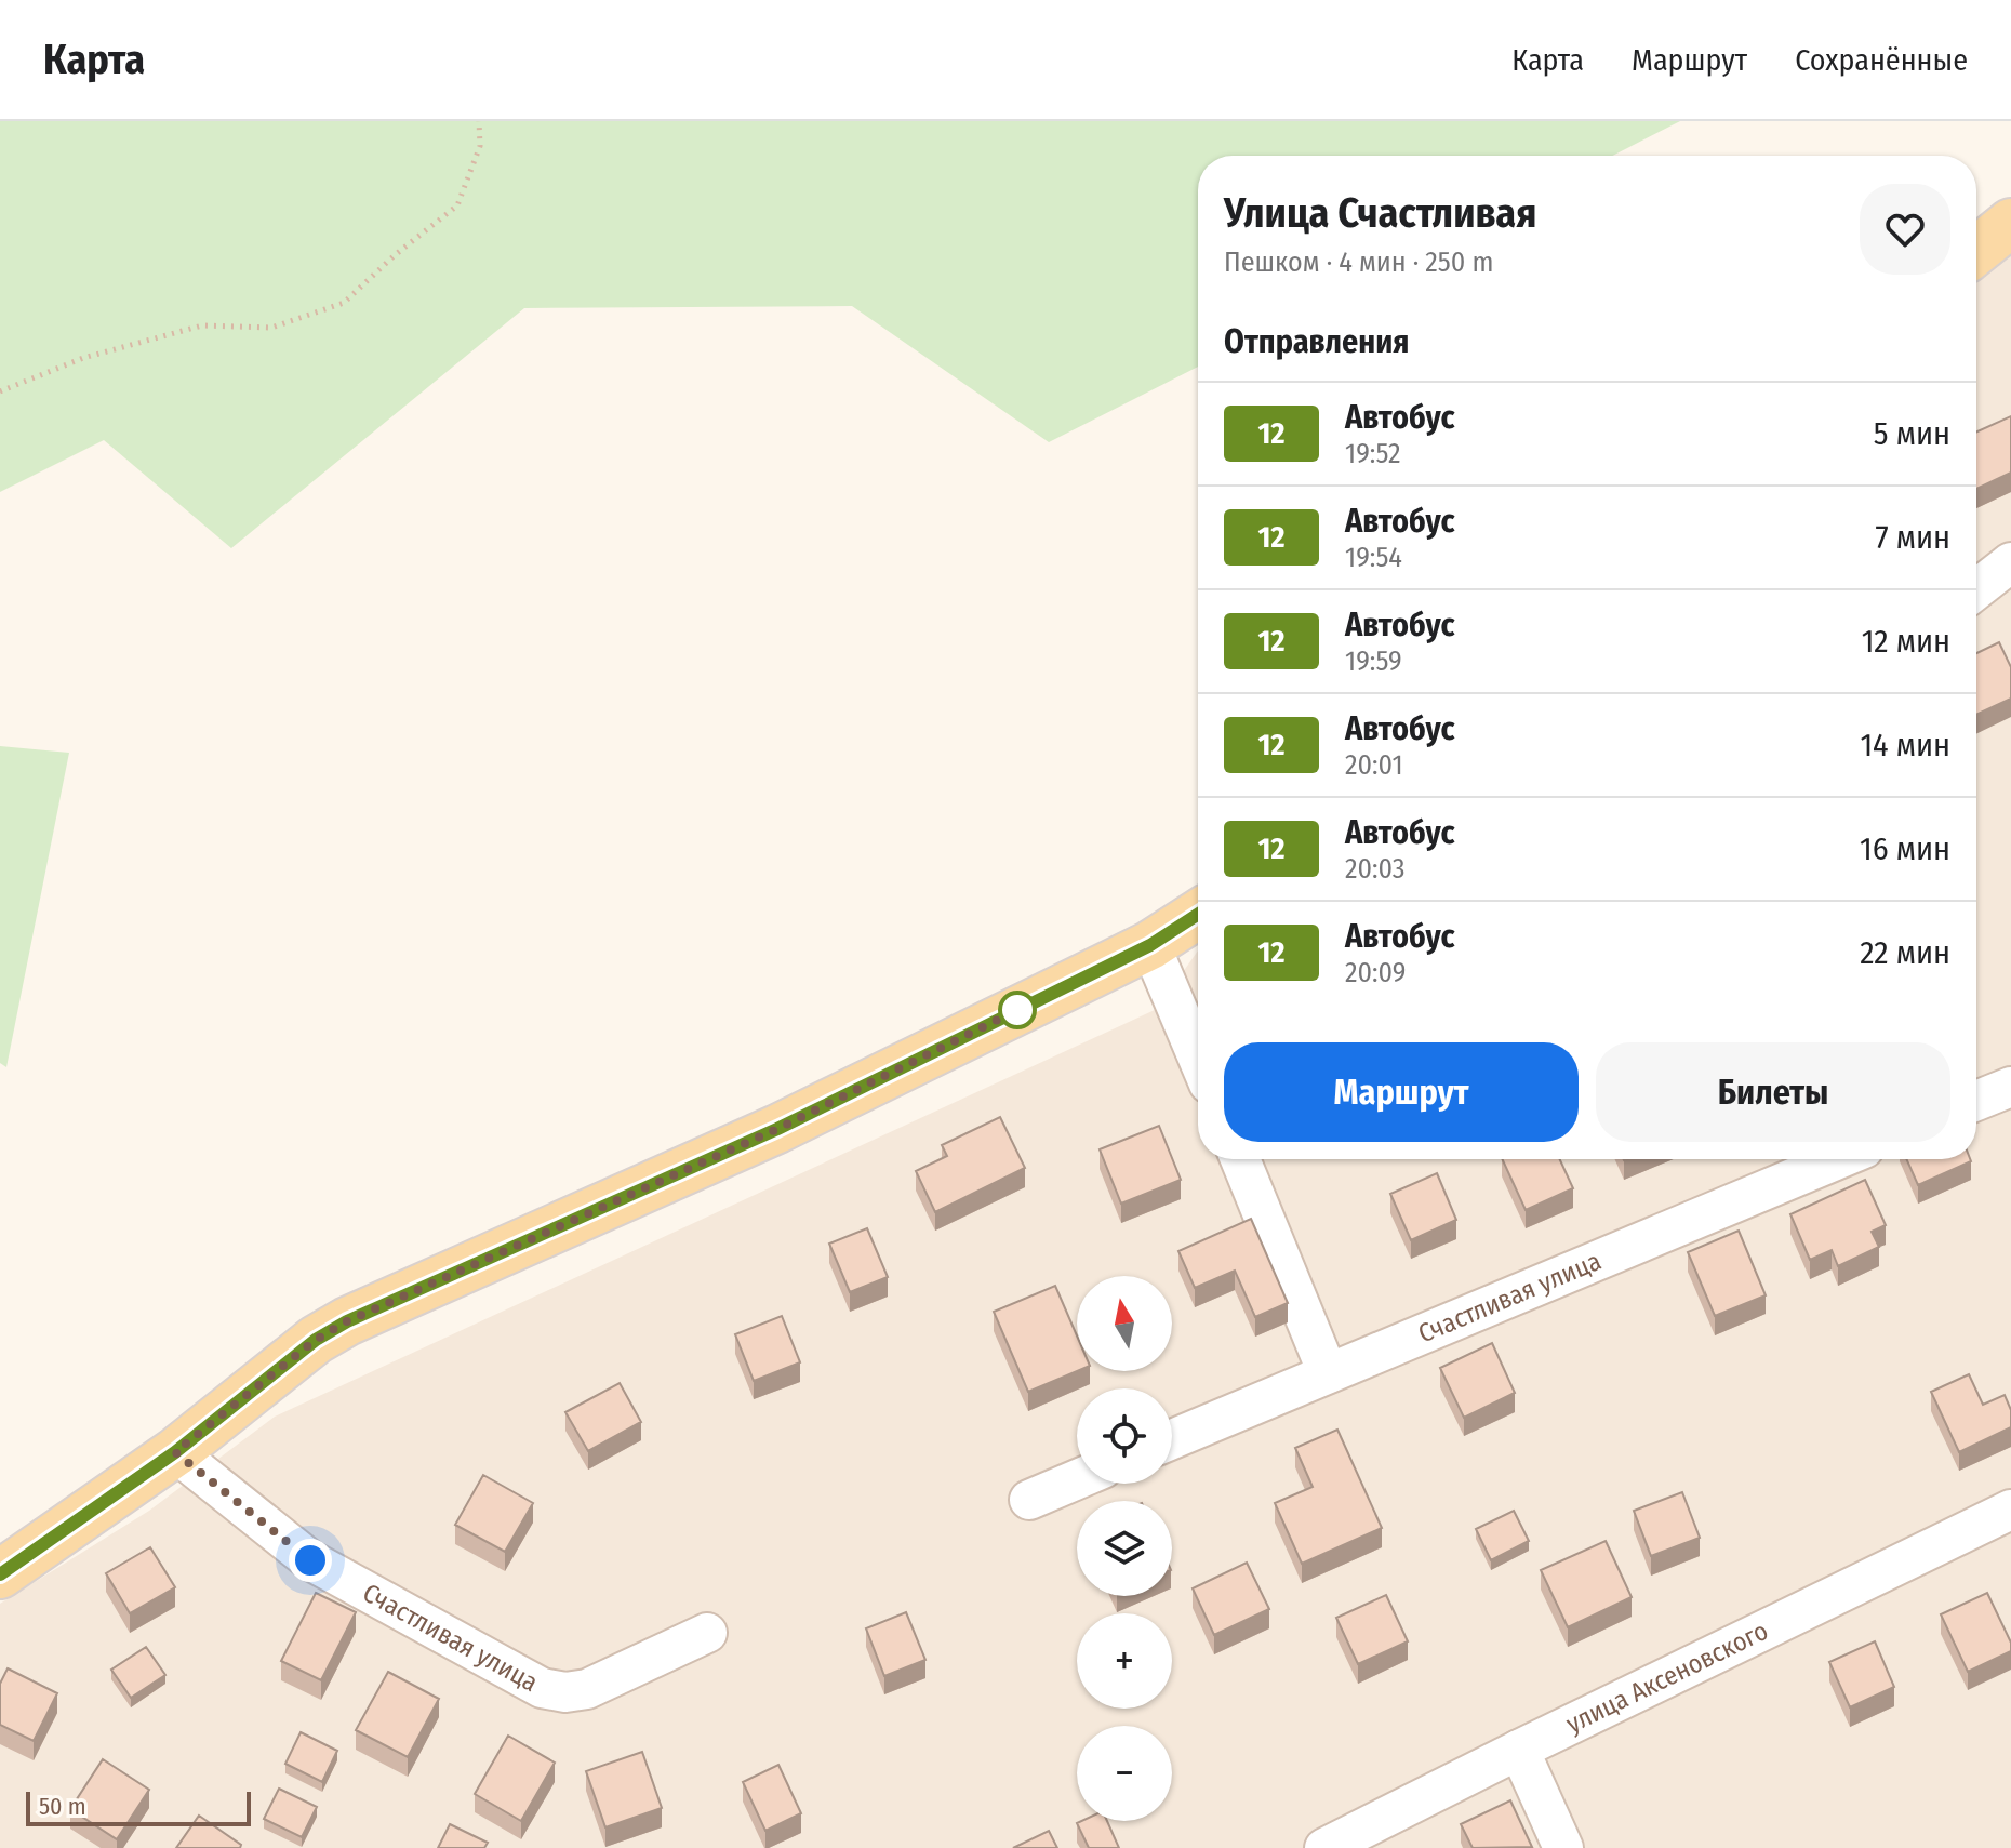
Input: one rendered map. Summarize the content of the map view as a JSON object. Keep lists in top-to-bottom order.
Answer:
{
  "streets": {
    "street": ["Счастливая улица", "улица Аксеновского"]
  },
  "lines": ["bus line 12"],
  "scale_bar": "50 m",
  "north": "top",
  "page": {
    "header": "Карта",
    "nav": ["Карта", "Маршрут", "Сохранённые"],
    "heading": [
      ["Улица Счастливая", "Пешком · 4 мин · 250 m"],
      "Отправления"
    ],
    "list": [
      {
        "mark": "12",
        "name": "Автобус",
        "note": "19:52",
        "value": "5 мин"
      },
      {
        "mark": "12",
        "name": "Автобус",
        "note": "19:54",
        "value": "7 мин"
      },
      {
        "mark": "12",
        "name": "Автобус",
        "note": "19:59",
        "value": "12 мин"
      },
      {
        "mark": "12",
        "name": "Автобус",
        "note": "20:01",
        "value": "14 мин"
      },
      {
        "mark": "12",
        "name": "Автобус",
        "note": "20:03",
        "value": "16 мин"
      },
      {
        "mark": "12",
        "name": "Автобус",
        "note": "20:09",
        "value": "22 мин"
      }
    ],
    "buttons": ["Маршрут", "Билеты"],
    "map_buttons": ["+", "−"],
    "scale": "50 m"
  }
}
